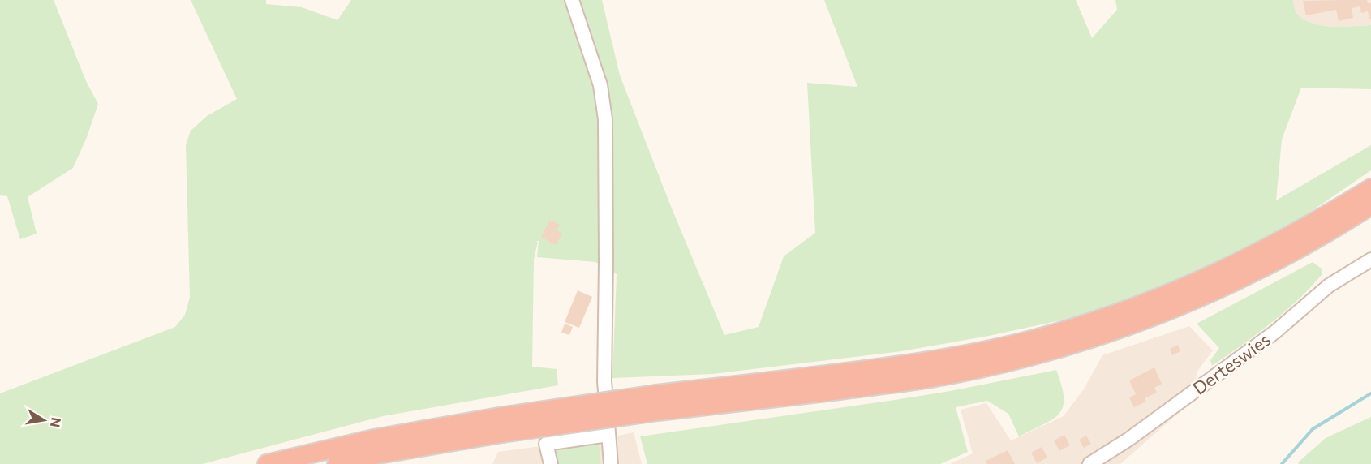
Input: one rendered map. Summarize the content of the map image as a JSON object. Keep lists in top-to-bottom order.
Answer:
{
  "streets": {
    "street": ["Derteswies"]
  },
  "north": "right"
}
